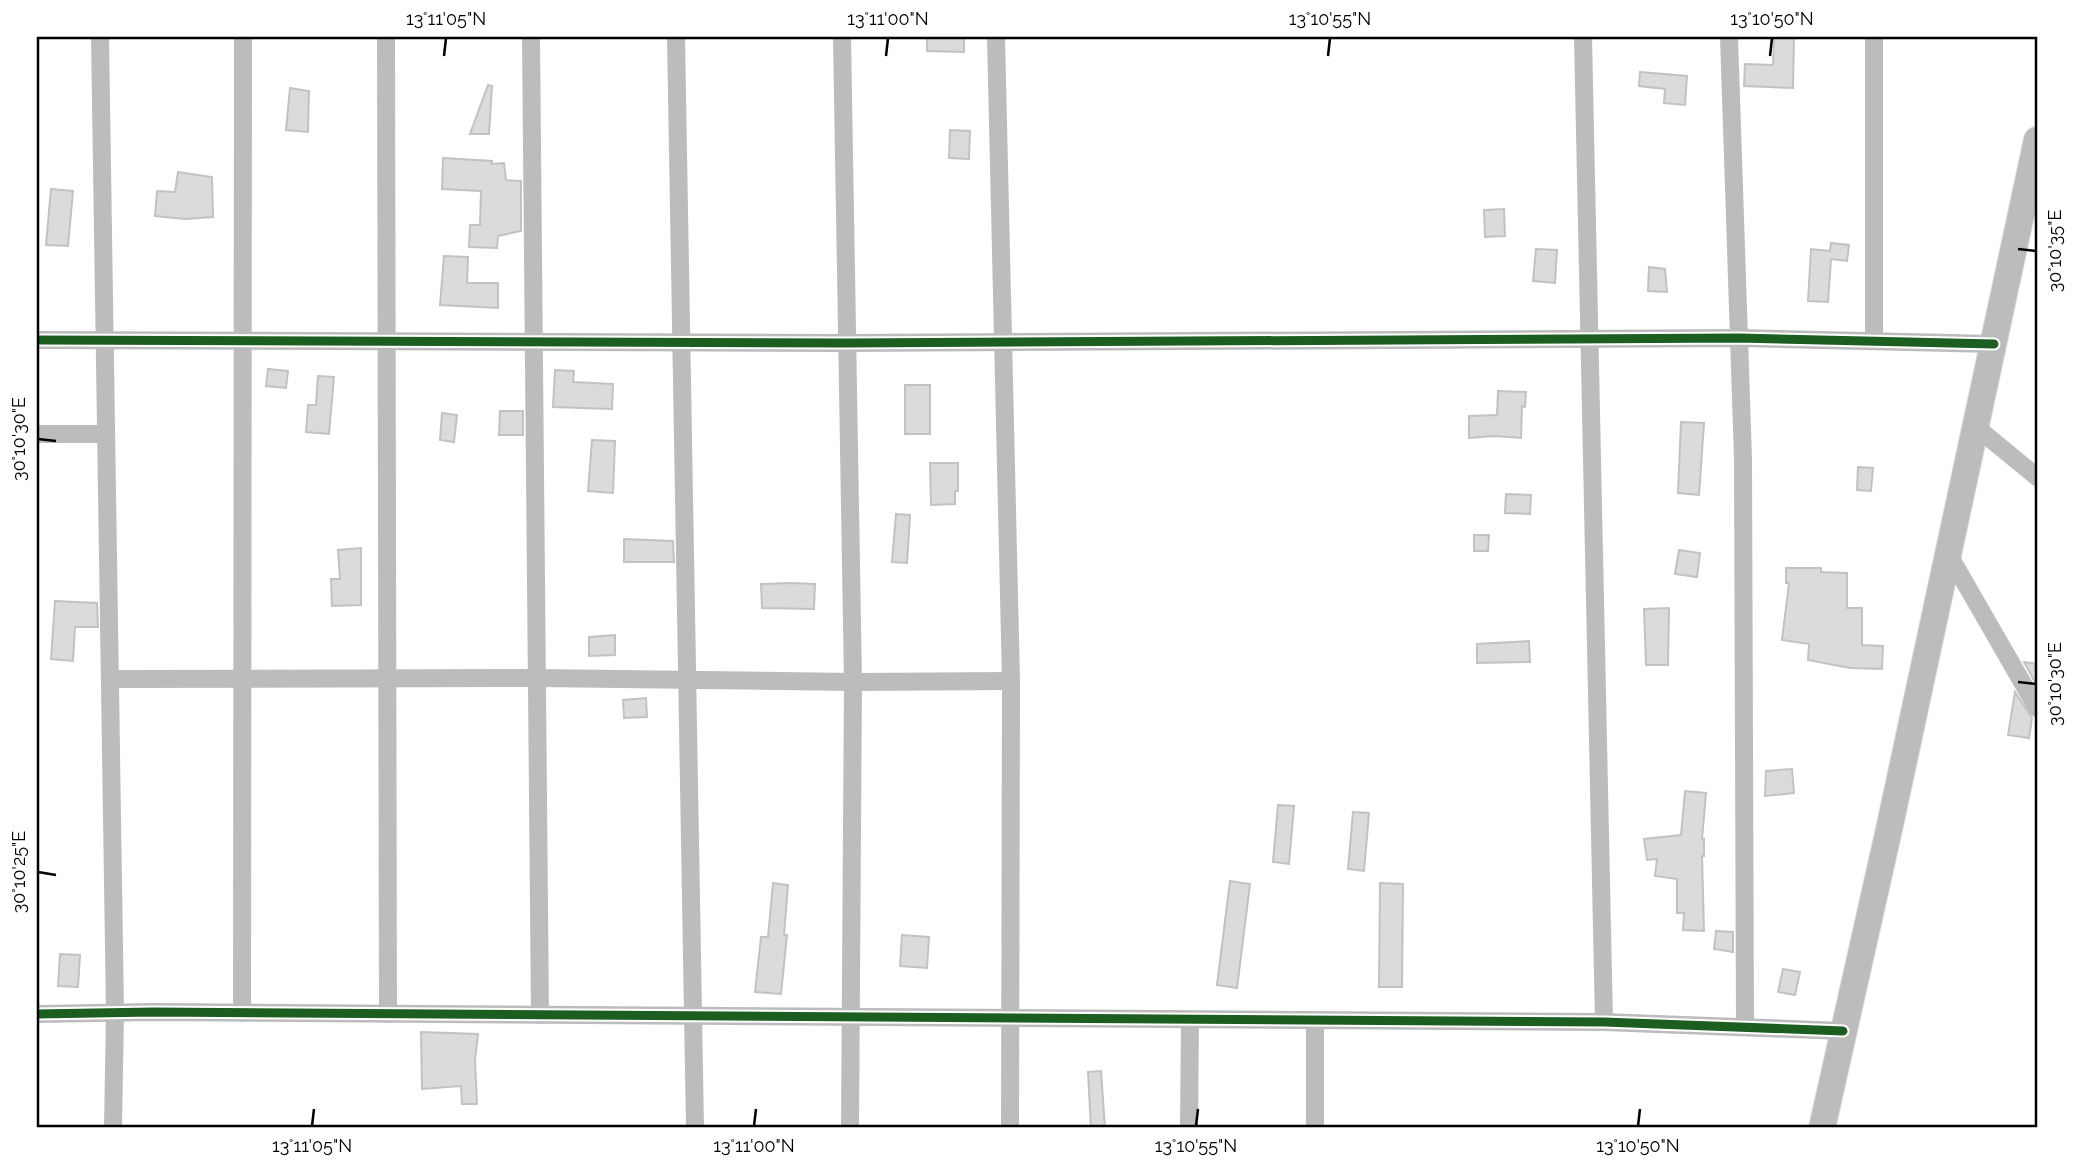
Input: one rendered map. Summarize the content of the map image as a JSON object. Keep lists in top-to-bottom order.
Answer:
{
  "coordinates": [
    "13°11'05\"N",
    "13°11'00\"N",
    "13°10'55\"N",
    "13°10'50\"N",
    "30°10'35\"E",
    "30°10'30\"E",
    "30°10'25\"E"
  ]
}
